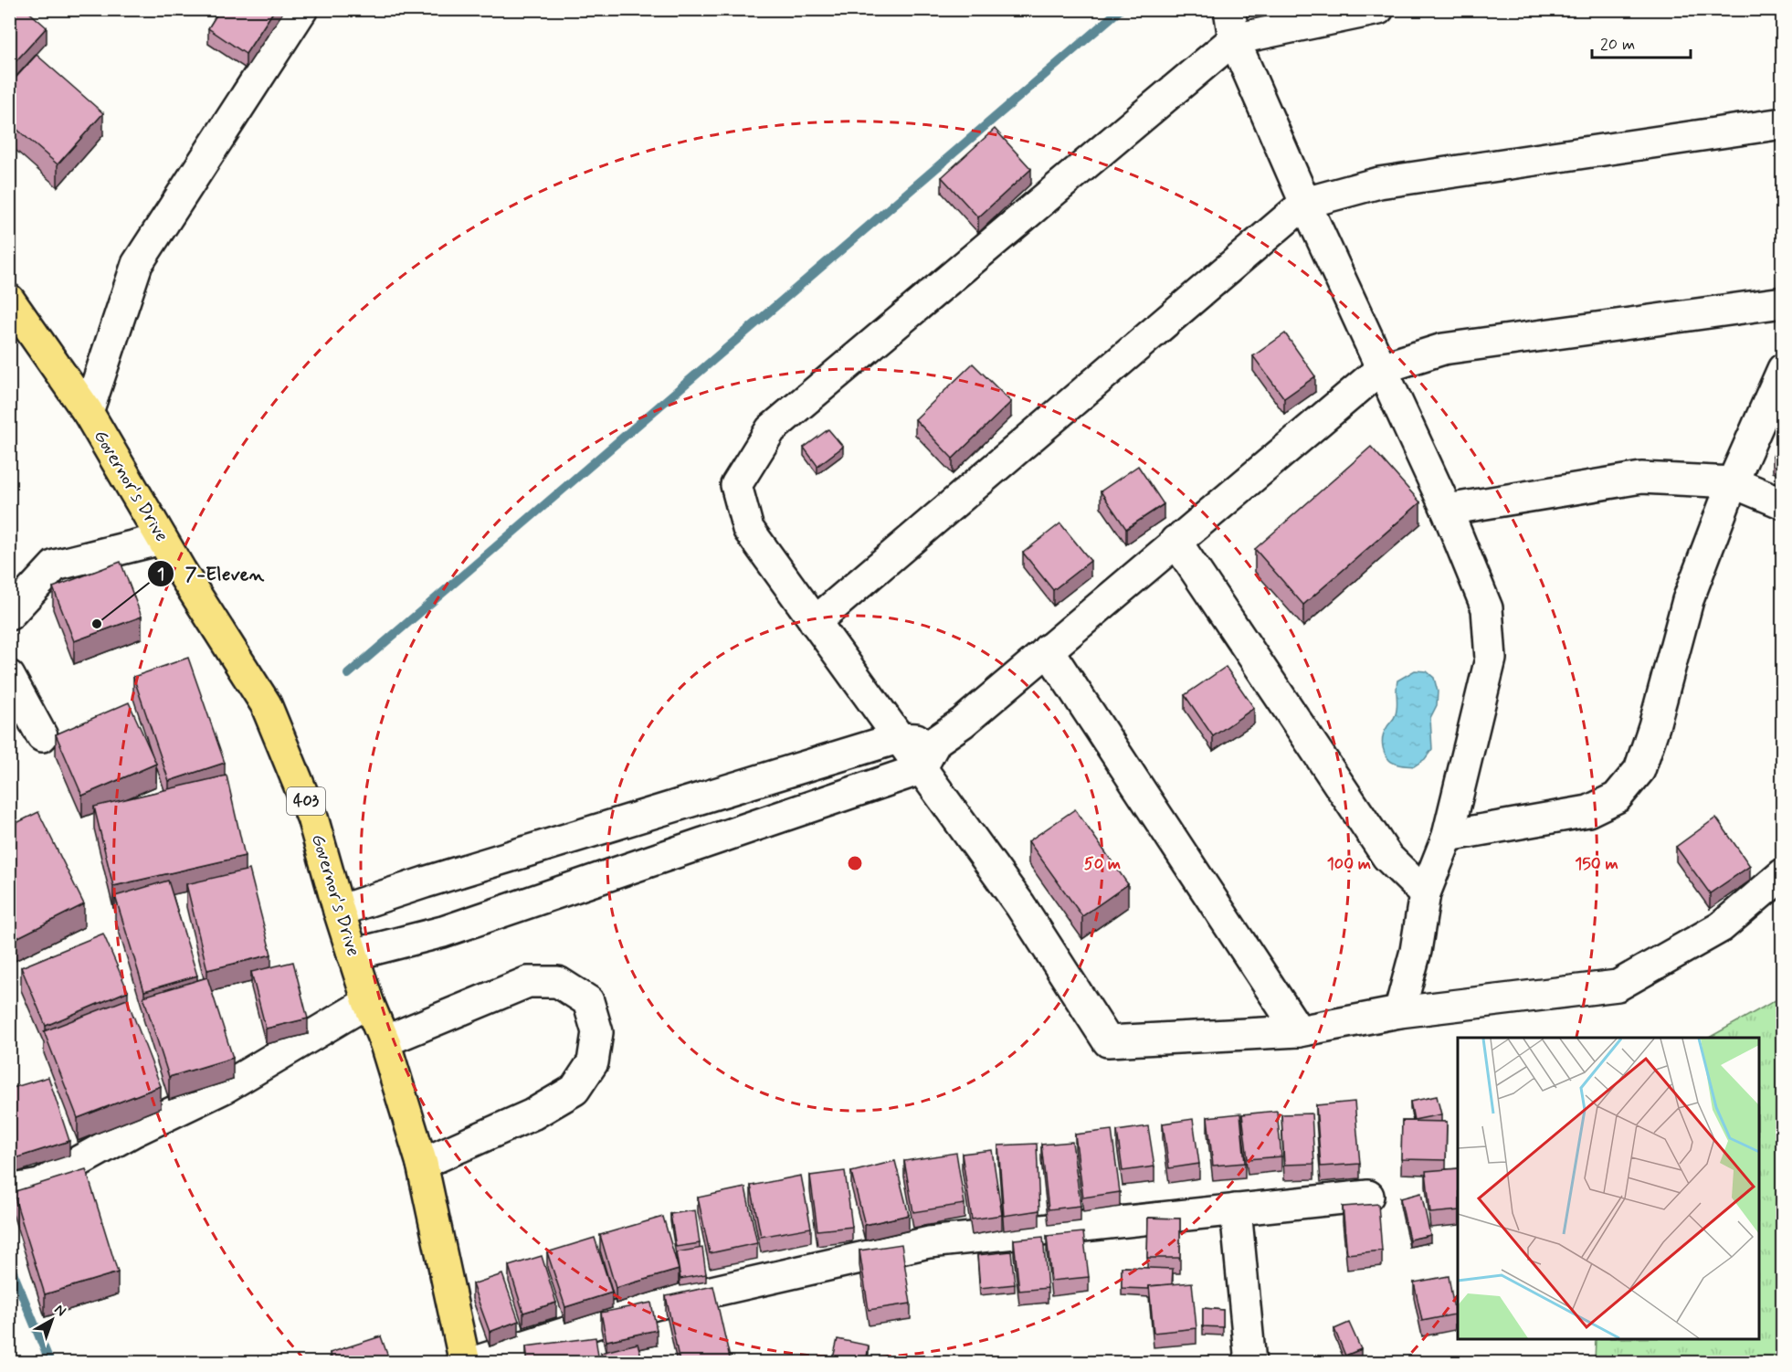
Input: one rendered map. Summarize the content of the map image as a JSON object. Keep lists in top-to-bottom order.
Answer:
{
  "streets": {
    "main road": ["Governor's Drive", "403"]
  },
  "places": ["7-Eleven"],
  "scale_bar": "20 m",
  "north": "top right",
  "rings": ["50 m", "100 m", "150 m"]
}
